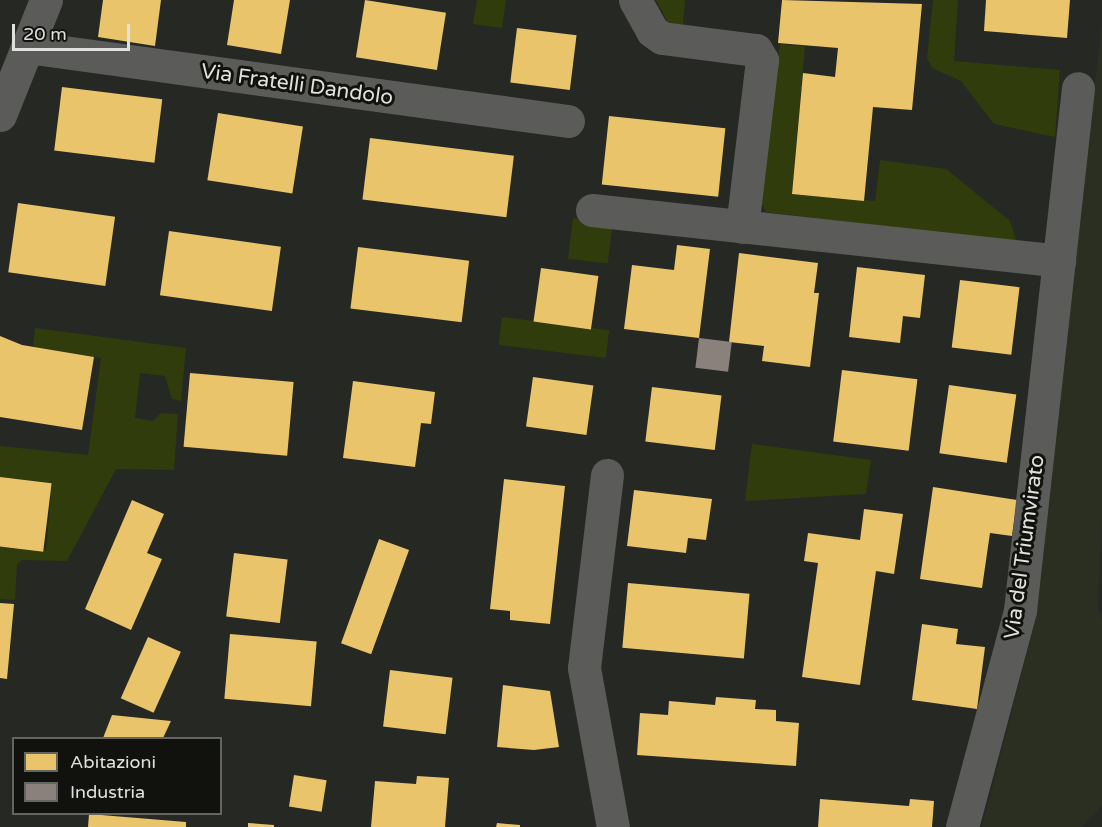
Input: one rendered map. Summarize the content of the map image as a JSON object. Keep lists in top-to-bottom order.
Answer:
{
  "streets": {
    "street": ["Via Fratelli Dandolo", "Via del Triumvirato"]
  },
  "legend": ["Abitazioni", "Industria"],
  "scale_bar": "20 m"
}
